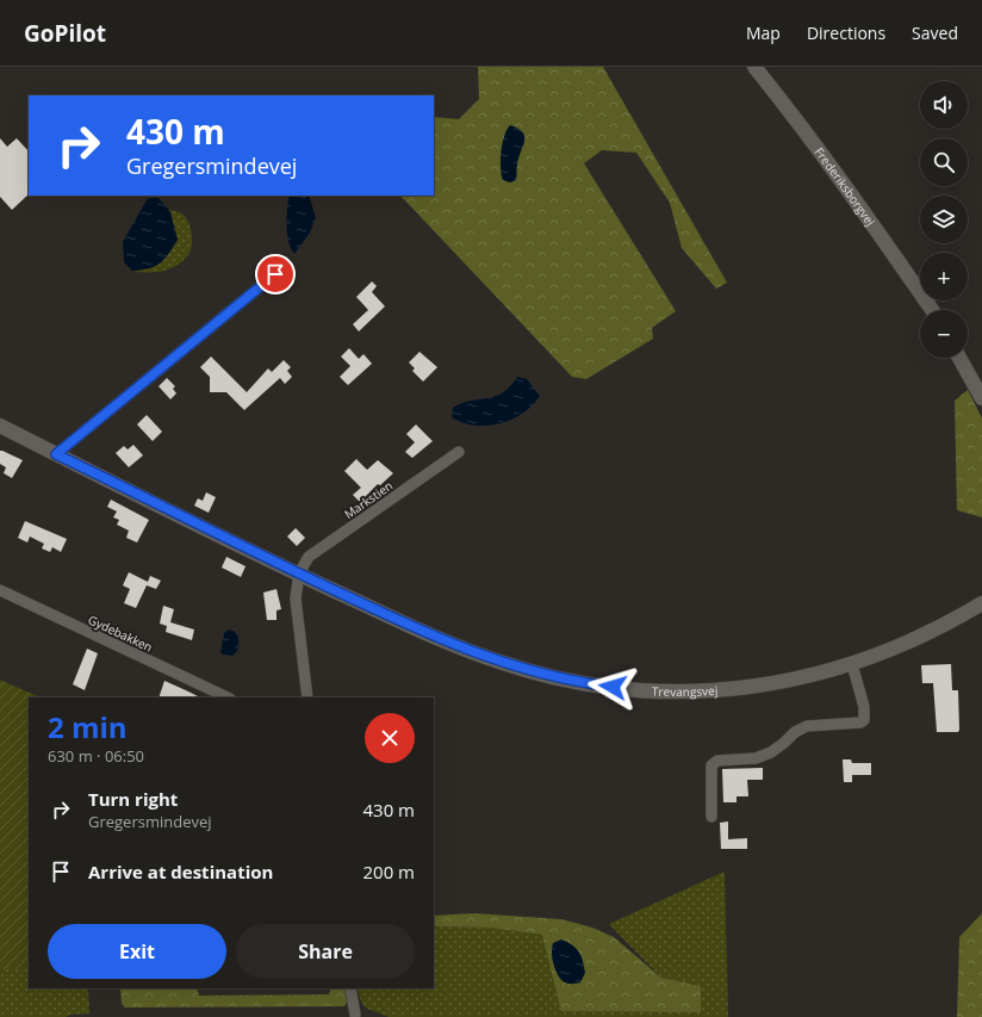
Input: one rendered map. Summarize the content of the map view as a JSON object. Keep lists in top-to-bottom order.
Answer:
{
  "streets": {
    "street": [
      "Frederiksborgvej",
      "Markstien",
      "Gydebakken",
      "Trevangsvej"
    ]
  },
  "crossings": [
    ["Markstien", "Trevangsvej"]
  ],
  "page": {
    "header": "GoPilot",
    "nav": ["Map", "Directions", "Saved"],
    "map_buttons": ["+", "−"],
    "turn": ["430 m", "Gregersmindevej"],
    "heading": ["2 min", "630 m · 06:50"],
    "list": [
      {
        "name": "Turn right",
        "note": "Gregersmindevej",
        "value": "430 m"
      },
      {
        "name": "Arrive at destination",
        "value": "200 m"
      }
    ],
    "buttons": ["Exit", "Share"]
  }
}
